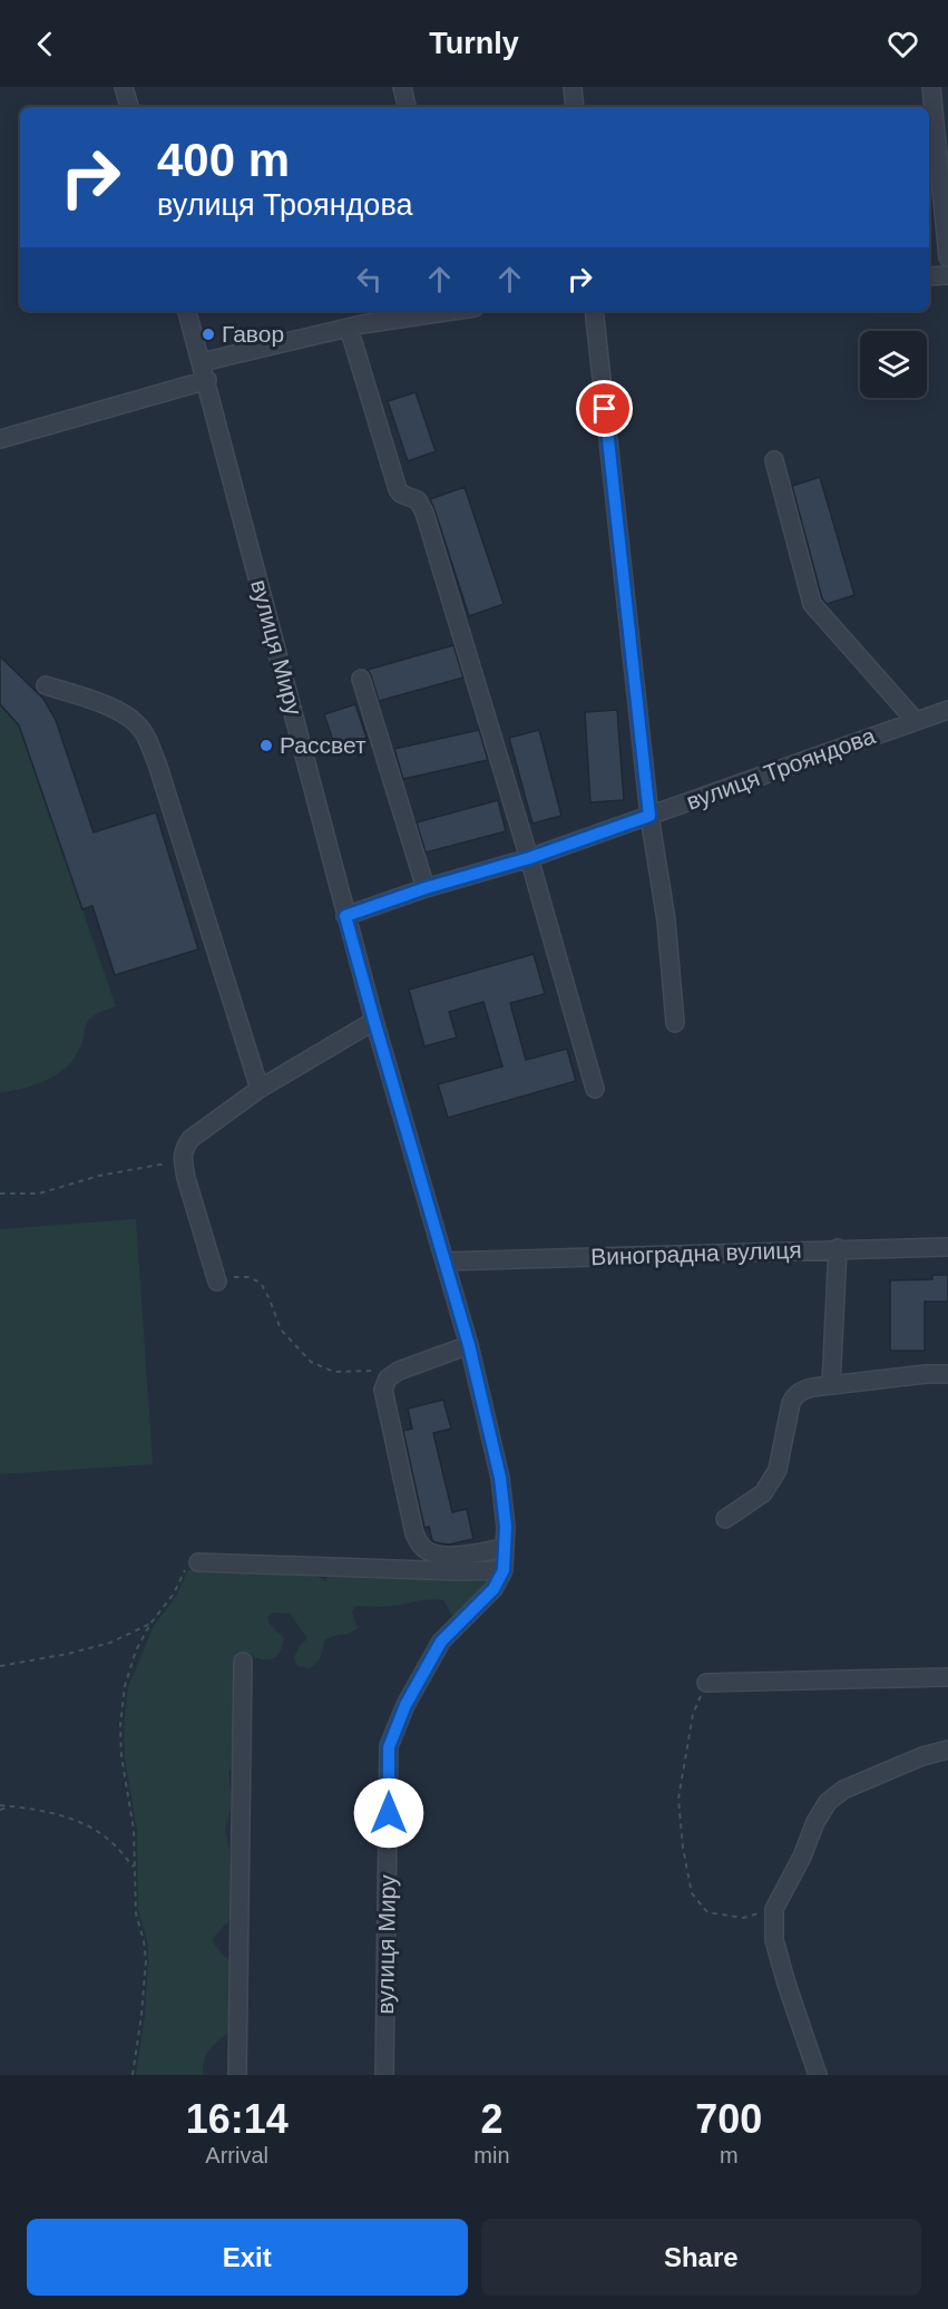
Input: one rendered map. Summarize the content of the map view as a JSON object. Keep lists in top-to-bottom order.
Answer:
{
  "streets": {
    "street": ["вулиця Миру", "вулиця Трояндова", "Виноградна вулиця"]
  },
  "crossings": [
    ["вулиця Миру", "вулиця Трояндова"],
    ["вулиця Миру", "Виноградна вулиця"]
  ],
  "places": ["Гавор", "Рассвет"],
  "page": {
    "header": "Turnly",
    "turn": ["400 m", "вулиця Трояндова"],
    "eta": [
      "16:14",
      "Arrival",
      "2",
      "min",
      "700",
      "m"
    ],
    "buttons": ["Exit", "Share"]
  }
}
